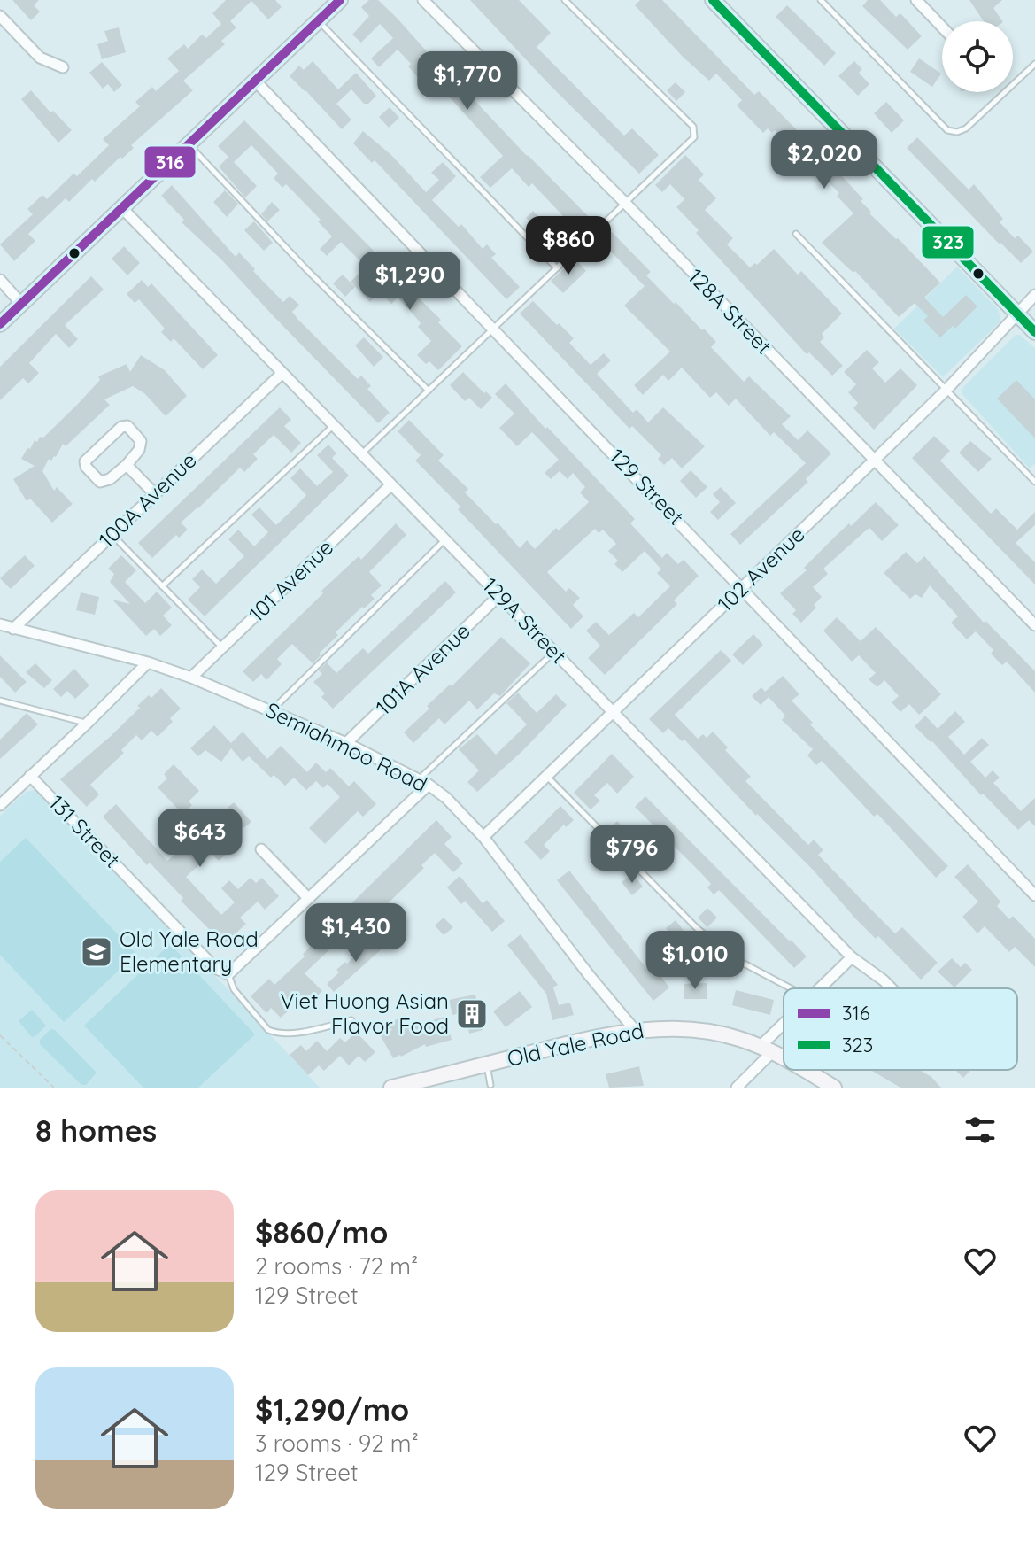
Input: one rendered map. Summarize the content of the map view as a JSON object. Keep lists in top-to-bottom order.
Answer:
{
  "streets": {
    "main road": ["Old Yale Road"],
    "street": [
      "128A Street",
      "129 Street",
      "100A Avenue",
      "102 Avenue",
      "101 Avenue",
      "129A Street",
      "101A Avenue",
      "Semiahmoo Road",
      "131 Street"
    ]
  },
  "crossings": [
    ["128A Street", "102 Avenue"],
    ["129 Street", "102 Avenue"],
    ["100A Avenue", "129A Street"],
    ["100A Avenue", "Semiahmoo Road"],
    ["102 Avenue", "129A Street"],
    ["102 Avenue", "Semiahmoo Road"],
    ["101 Avenue", "129A Street"],
    ["101 Avenue", "Semiahmoo Road"],
    ["129A Street", "101A Avenue"],
    ["101A Avenue", "Semiahmoo Road"],
    ["Semiahmoo Road", "Old Yale Road"]
  ],
  "places": {
    "school or university": ["Old Yale Road Elementary"],
    "building": ["Viet Huong Asian Flavor Food"]
  },
  "lines": ["transit line 316", "transit line 323"],
  "legend": ["316", "323"],
  "page": {
    "price": [
      "$1,770",
      "$2,020",
      "$860",
      "$1,290",
      "$643",
      "$796",
      "$1,430",
      "$1,010"
    ],
    "heading": "8 homes",
    "list": [
      {
        "name": "$860/mo",
        "note": "2 rooms · 72 m² · 129 Street"
      },
      {
        "name": "$1,290/mo",
        "note": "3 rooms · 92 m² · 129 Street"
      }
    ]
  }
}
